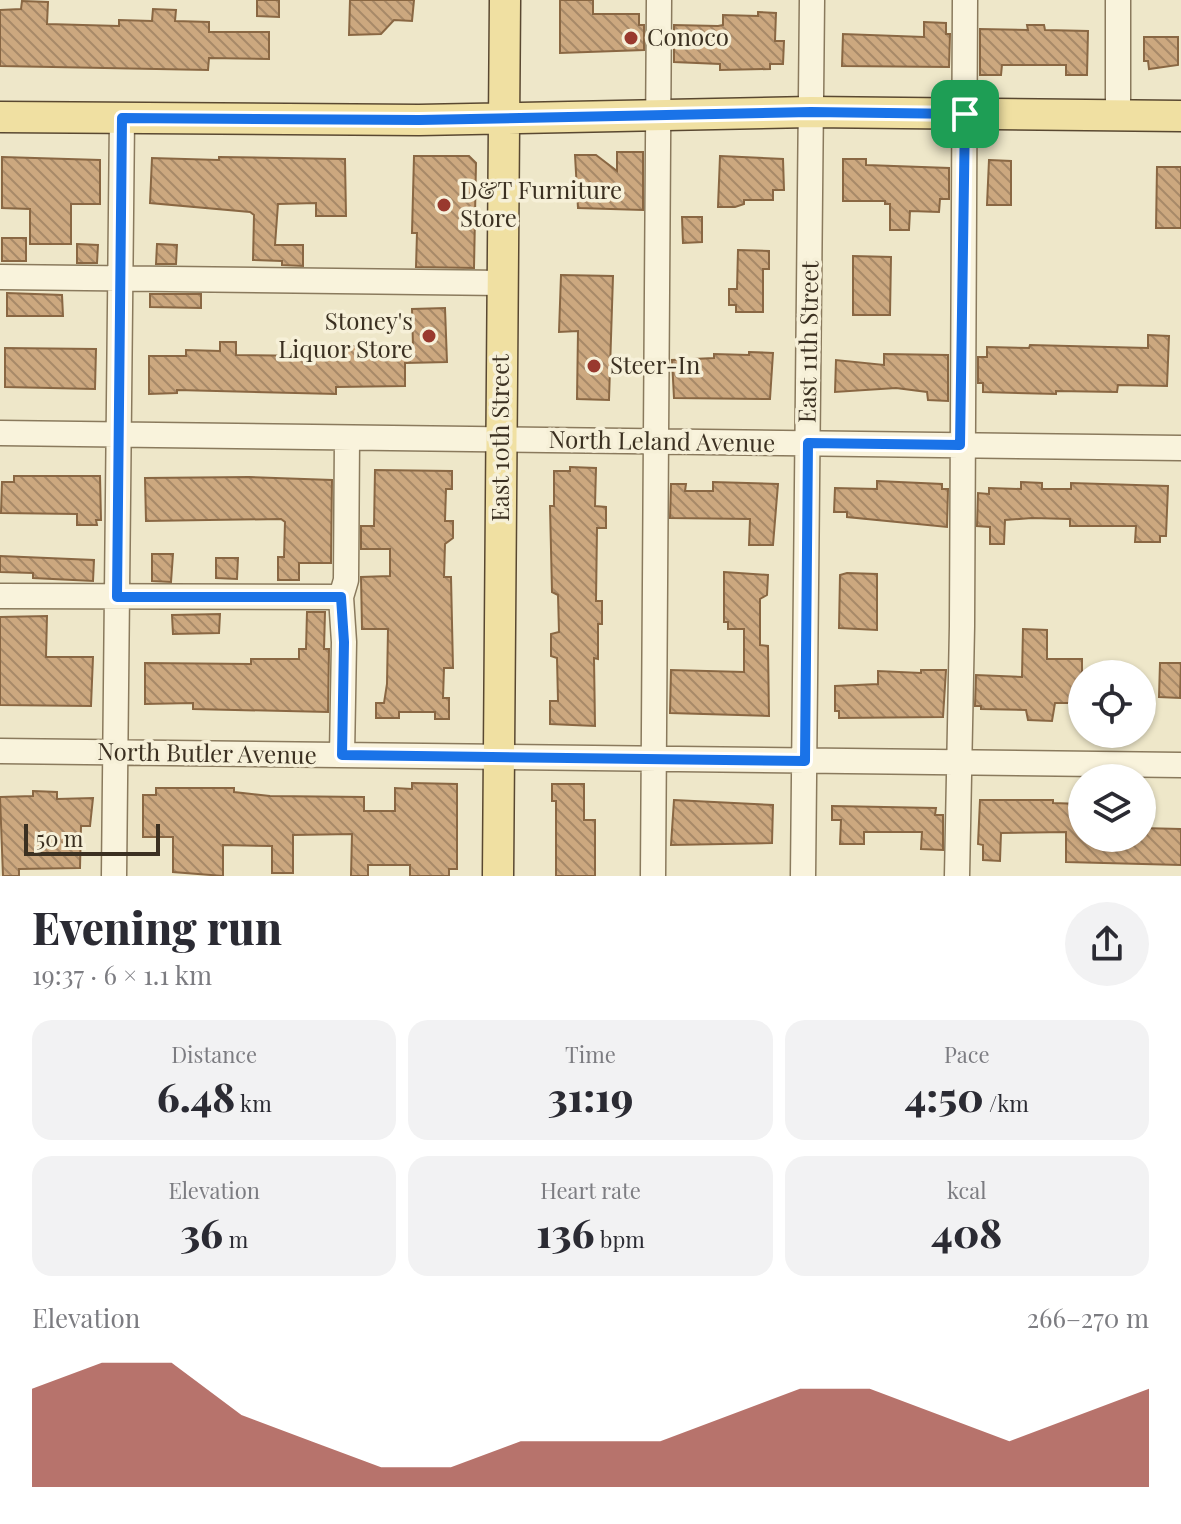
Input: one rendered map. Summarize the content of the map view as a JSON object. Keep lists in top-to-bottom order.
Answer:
{
  "streets": {
    "main road": ["East 10th Street"],
    "street": ["East 11th Street", "North Leland Avenue", "North Butler Avenue"]
  },
  "crossings": [
    ["East 11th Street", "North Leland Avenue"],
    ["East 11th Street", "North Butler Avenue"],
    ["East 10th Street", "North Leland Avenue"],
    ["East 10th Street", "North Butler Avenue"]
  ],
  "places": [
    "Conoco",
    "D&T Furniture Store",
    "Stoney's Liquor Store",
    "Steer-In"
  ],
  "scale_bar": "50 m",
  "page": {
    "scale": "50 m",
    "heading": ["Evening run", "19:37 · 6 × 1.1 km"],
    "stats": [
      ["Distance", "6.48 km"],
      ["Time", "31:19"],
      ["Pace", "4:50 /km"],
      ["Elevation", "36 m"],
      ["Heart rate", "136 bpm"],
      ["kcal", "408"]
    ],
    "chart": ["Elevation", "266–270 m"]
  }
}
